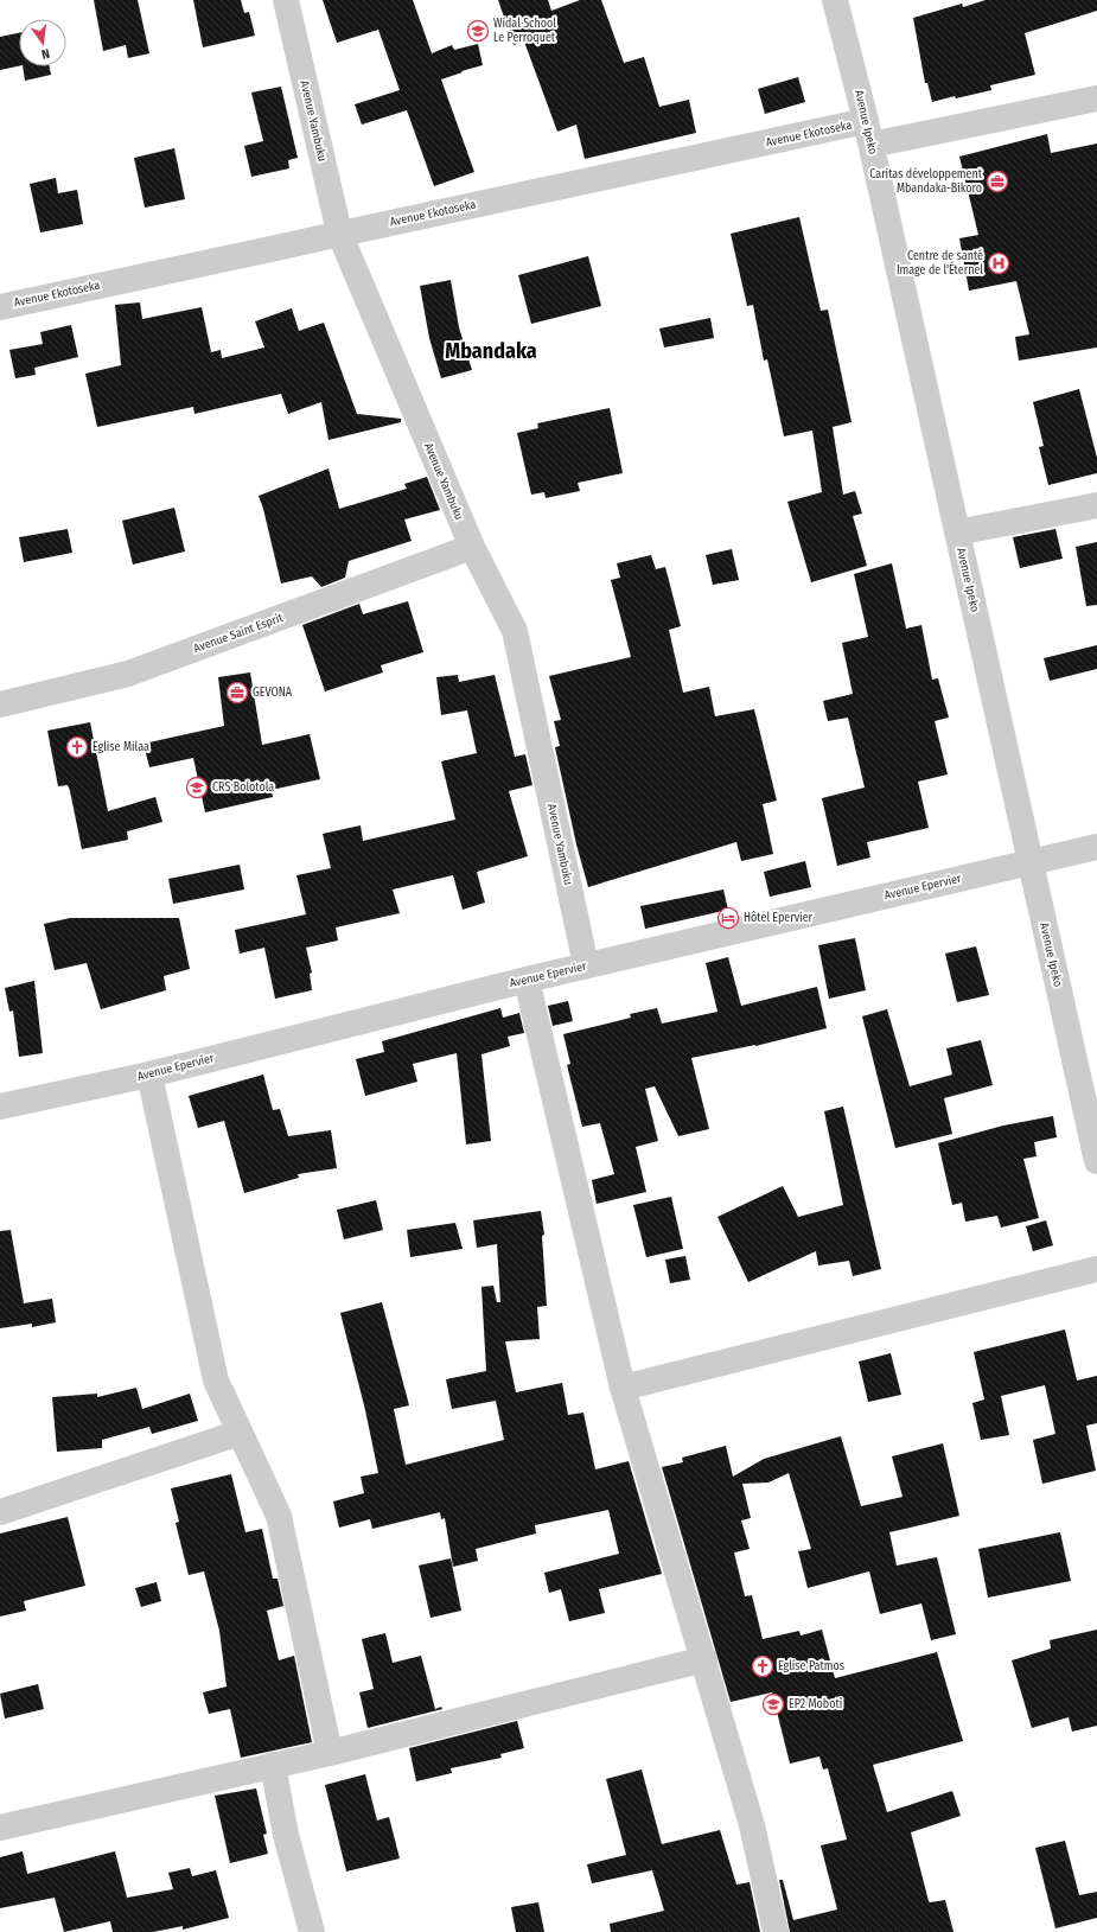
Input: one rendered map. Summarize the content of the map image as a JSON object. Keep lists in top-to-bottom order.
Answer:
{
  "streets": {
    "street": [
      "Avenue Yambuku",
      "Avenue Ipeko",
      "Avenue Ekotoseka",
      "Avenue Saint Esprit",
      "Avenue Epervier"
    ]
  },
  "crossings": [
    ["Avenue Yambuku", "Avenue Ekotoseka"],
    ["Avenue Yambuku", "Avenue Saint Esprit"],
    ["Avenue Yambuku", "Avenue Epervier"],
    ["Avenue Ipeko", "Avenue Ekotoseka"],
    ["Avenue Ipeko", "Avenue Epervier"]
  ],
  "districts": ["Mbandaka"],
  "places": {
    "school or university": ["Widal School Le Perroquet", "CRS Bolotola", "EP2 Moboti"],
    "office": ["Caritas développement Mbandaka-Bikoro", "GEVONA"],
    "hospital": ["Centre de santé Image de l'Éternel"],
    "church": ["Eglise Milaa", "Eglise Patmos"],
    "hotel": ["Hôtel Epervier"]
  },
  "north": "bottom"
}
